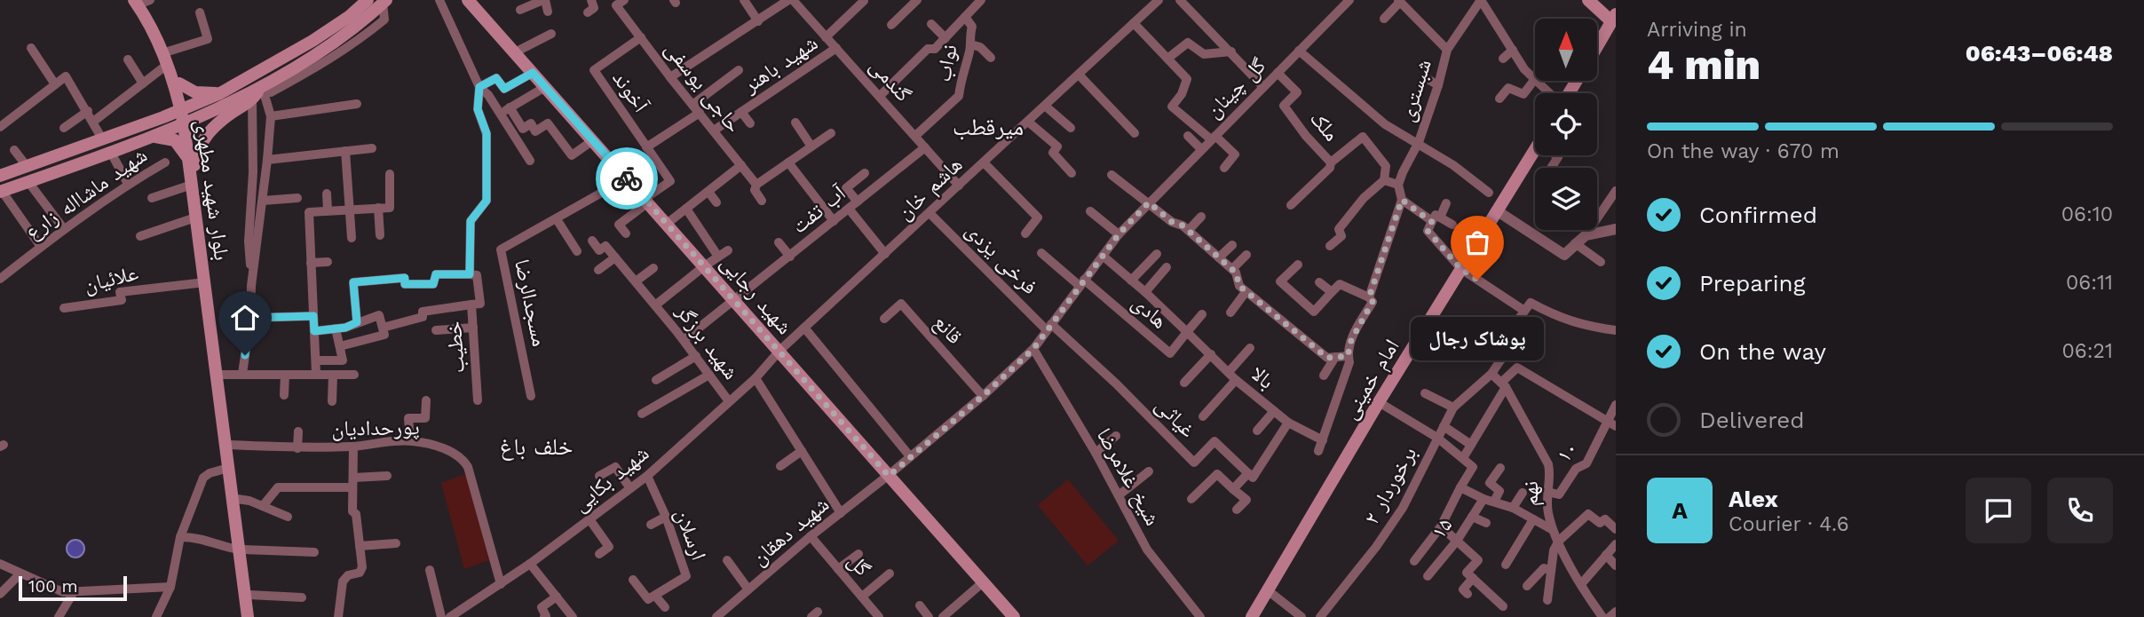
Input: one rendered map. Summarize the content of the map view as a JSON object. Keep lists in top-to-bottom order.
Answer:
{
  "streets": {
    "main road": ["بلوار شهید مطهری", "شهید رجایی", "امام خمینی"],
    "street": [
      "نواب",
      "شهید باهنر",
      "گندمی",
      "حاجی یوسفی",
      "گل چینان",
      "شبستری",
      "آخوند",
      "ملک",
      "هاشم خان",
      "شهید ماشااله زارع",
      "آب تفت",
      "فرخی یزدی",
      "علائیان",
      "مسجدالرضا",
      "هادی",
      "قانع",
      "شهید برزگر",
      "خطیب",
      "بالا",
      "غیاثی",
      "پورحدادیان",
      "۱۰",
      "شیخ غلامرضا",
      "شهید بکایی",
      "برخوردار ۲",
      "نهم",
      "۱۵",
      "شهید دهقان",
      "ارسلان",
      "گل"
    ]
  },
  "crossings": [
    ["نواب", "گندمی"],
    ["شهید باهنر", "گندمی"],
    ["شهید باهنر", "حاجی یوسفی"],
    ["گندمی", "هاشم خان"],
    ["گندمی", "آب تفت"],
    ["حاجی یوسفی", "آخوند"],
    ["گل چینان", "ملک"],
    ["گل چینان", "فرخی یزدی"],
    ["گل چینان", "هادی"],
    ["گل چینان", "بالا"],
    ["گل چینان", "غیاثی"],
    ["گل چینان", "شیخ غلامرضا"],
    ["گل چینان", "شهید دهقان"],
    ["آخوند", "شهید رجایی"],
    ["هاشم خان", "فرخی یزدی"],
    ["هاشم خان", "شهید رجایی"],
    ["هاشم خان", "شهید بکایی"],
    ["بلوار شهید مطهری", "علائیان"],
    ["بلوار شهید مطهری", "پورحدادیان"],
    ["آب تفت", "شهید رجایی"],
    ["آب تفت", "شهید برزگر"],
    ["فرخی یزدی", "غیاثی"],
    ["شهید رجایی", "مسجدالرضا"],
    ["شهید رجایی", "شهید برزگر"],
    ["شهید رجایی", "شهید بکایی"],
    ["شهید رجایی", "شهید دهقان"],
    ["هادی", "بالا"],
    ["قانع", "شهید دهقان"],
    ["شهید برزگر", "شهید بکایی"],
    ["خطیب", "پورحدادیان"],
    ["پورحدادیان", "شهید بکایی"],
    ["۱۰", "نهم"],
    ["شیخ غلامرضا", "شهید دهقان"],
    ["شهید بکایی", "ارسلان"],
    ["برخوردار ۲", "نهم"],
    ["شهید دهقان", "گل"]
  ],
  "districts": ["میرقطب", "خلف باغ"],
  "places": ["پوشاک رجال"],
  "scale_bar": "100 m",
  "north": "top",
  "page": {
    "heading": ["4 min", "Arriving in", "06:43–06:48"],
    "panel": ["Alex", "Courier · 4.6"],
    "bar": "On the way · 670 m",
    "list": [
      ["Confirmed", "06:10"],
      ["Preparing", "06:11"],
      ["On the way", "06:21"],
      "Delivered"
    ],
    "bubble": "پوشاک رجال",
    "round": "A",
    "scale": "100 m"
  }
}
